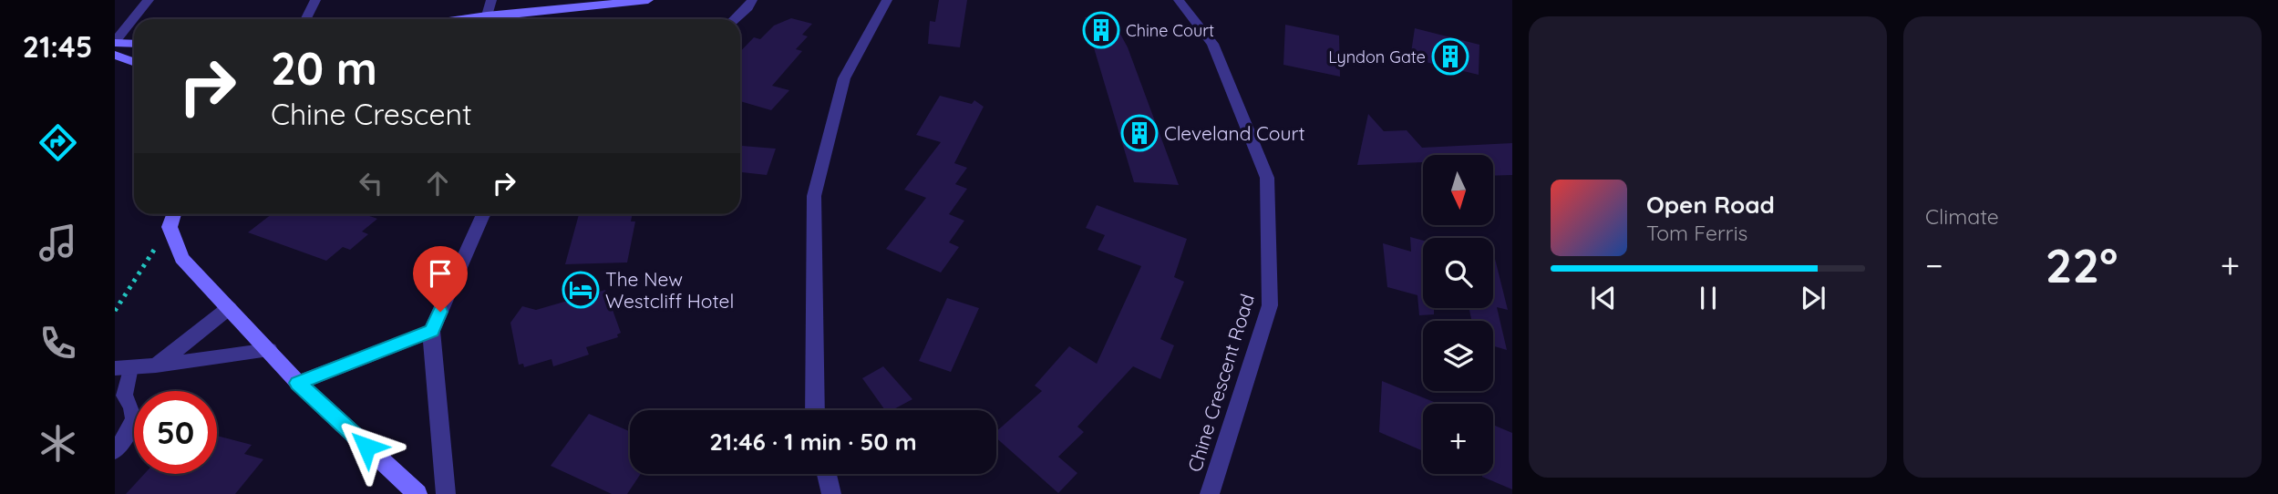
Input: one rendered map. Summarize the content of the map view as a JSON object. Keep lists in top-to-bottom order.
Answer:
{
  "streets": {
    "street": ["Chine Crescent Road"]
  },
  "places": {
    "building": ["Chine Court", "Lyndon Gate", "Cleveland Court"],
    "hotel": ["The New Westcliff Hotel"]
  },
  "north": "bottom",
  "page": {
    "tabs": "21:45",
    "tile": "Climate",
    "turn": ["20 m", "Chine Crescent"],
    "map_buttons": "+",
    "song": ["Open Road", "Tom Ferris"],
    "heat": ["−", "22°", "+"],
    "limit": "50",
    "trip": "21:46 · 1 min · 50 m"
  }
}
